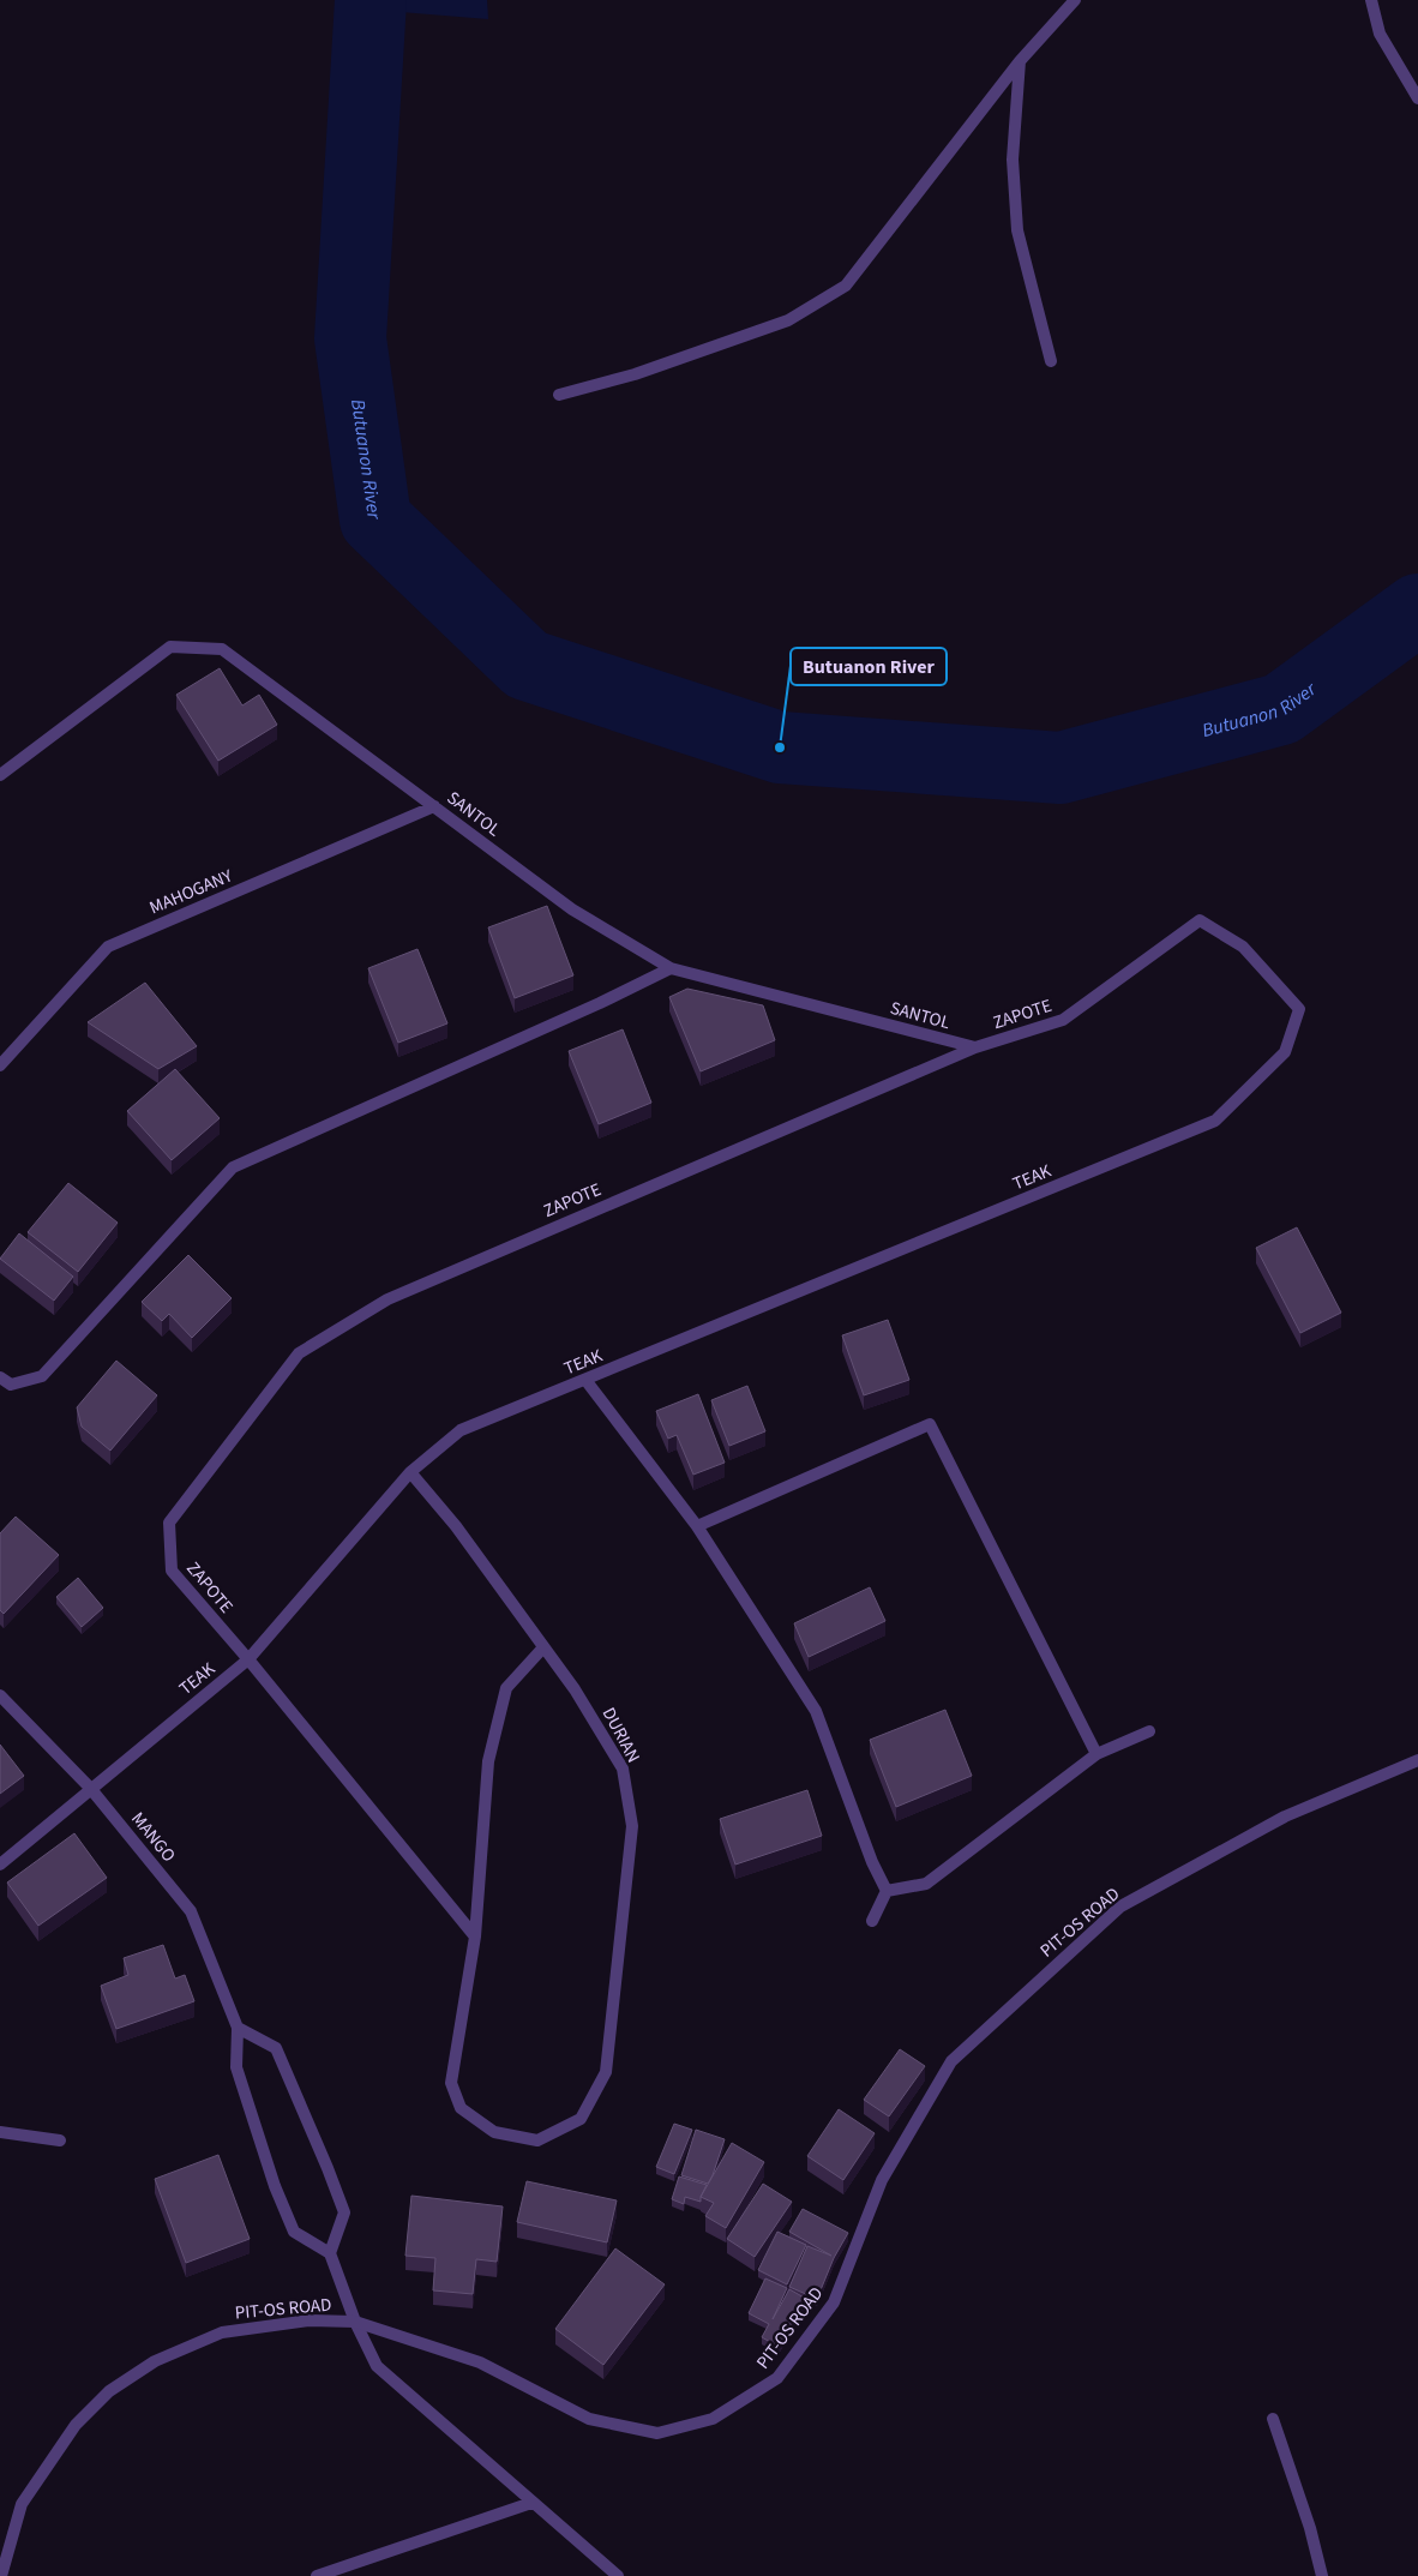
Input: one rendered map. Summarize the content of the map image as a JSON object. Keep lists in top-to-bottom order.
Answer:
{
  "streets": {
    "street": [
      "SANTOL",
      "MAHOGANY",
      "ZAPOTE",
      "TEAK",
      "DURIAN",
      "MANGO",
      "PIT-OS ROAD"
    ]
  },
  "crossings": [
    ["SANTOL", "MAHOGANY"],
    ["SANTOL", "ZAPOTE"],
    ["ZAPOTE", "TEAK"],
    ["ZAPOTE", "DURIAN"],
    ["TEAK", "DURIAN"],
    ["TEAK", "MANGO"]
  ],
  "water": ["Butuanon River"],
  "places": ["Butuanon River"]
}
